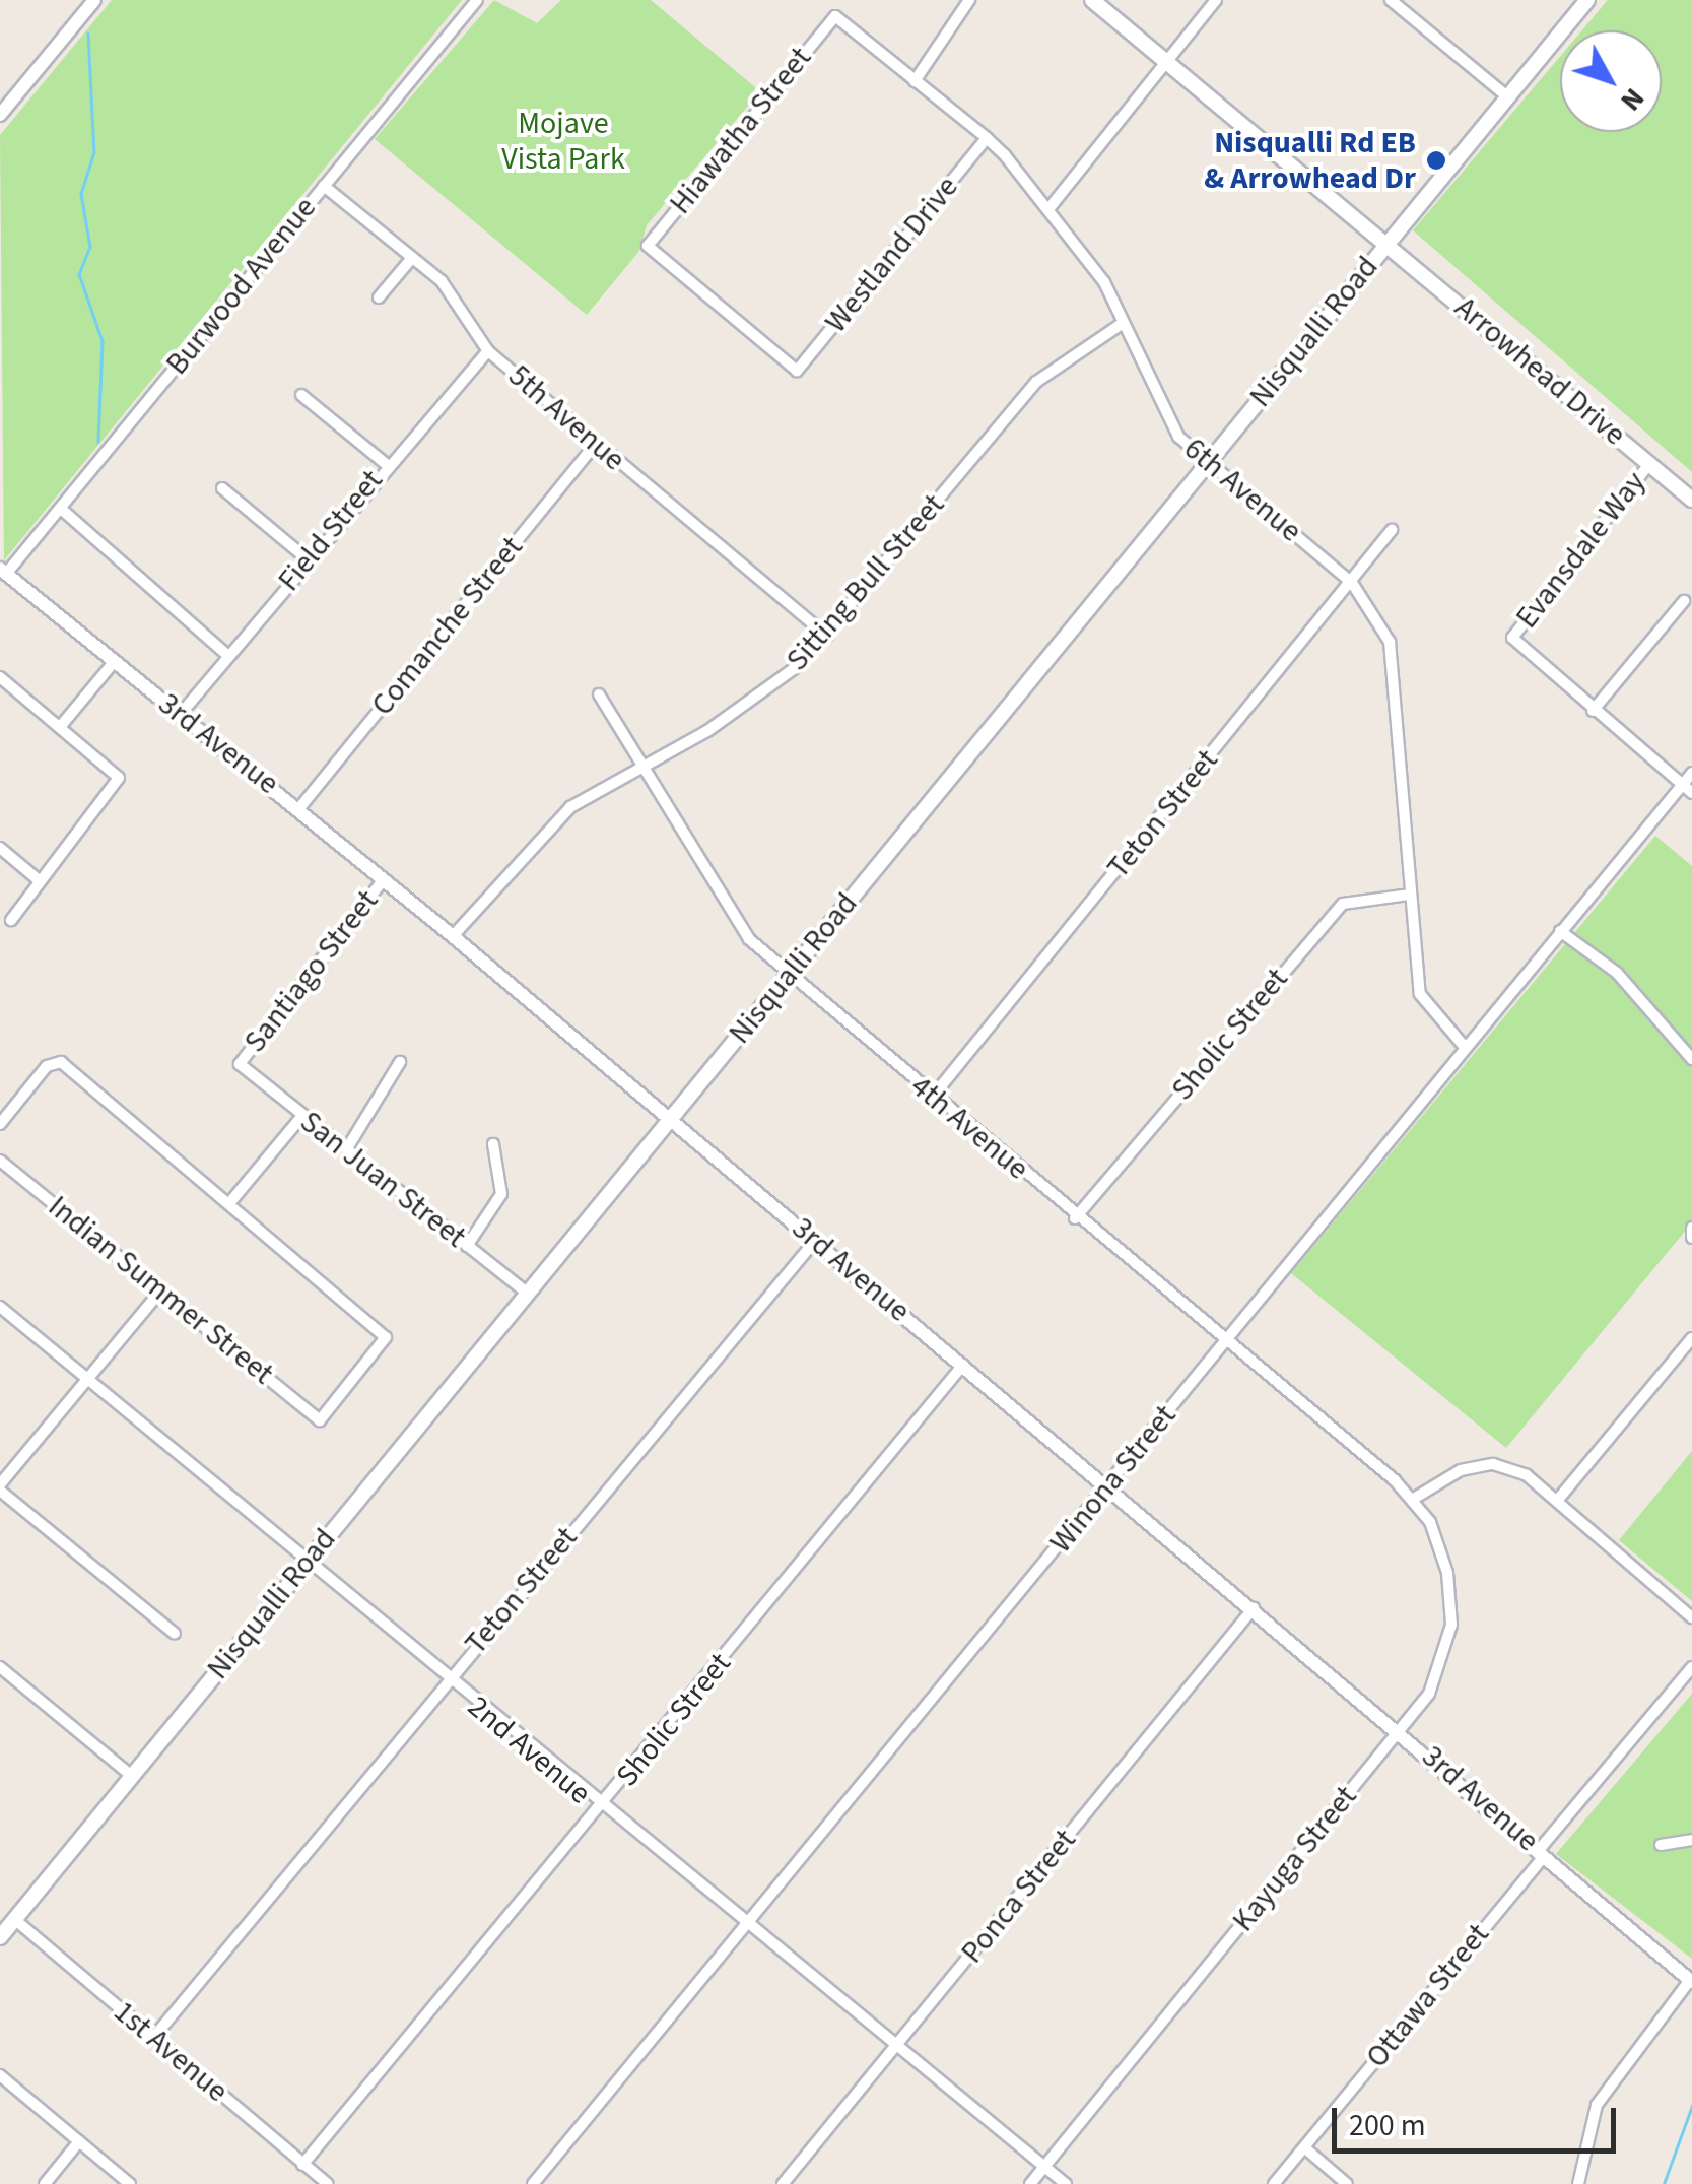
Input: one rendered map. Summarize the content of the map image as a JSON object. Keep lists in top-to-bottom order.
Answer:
{
  "streets": {
    "main road": ["Nisqualli Road", "Arrowhead Drive"],
    "street": [
      "Hiawatha Street",
      "Westland Drive",
      "Burwood Avenue",
      "5th Avenue",
      "6th Avenue",
      "Field Street",
      "Evansdale Way",
      "Sitting Bull Street",
      "Comanche Street",
      "3rd Avenue",
      "Teton Street",
      "Santiago Street",
      "Sholic Street",
      "4th Avenue",
      "San Juan Street",
      "Indian Summer Street",
      "Winona Street",
      "2nd Avenue",
      "Kayuga Street",
      "Ponca Street",
      "Ottawa Street",
      "1st Avenue"
    ]
  },
  "crossings": [
    ["Hiawatha Street", "Westland Drive"],
    ["Hiawatha Street", "6th Avenue"],
    ["Westland Drive", "6th Avenue"],
    ["Burwood Avenue", "5th Avenue"],
    ["Burwood Avenue", "3rd Avenue"],
    ["Nisqualli Road", "Arrowhead Drive"],
    ["Nisqualli Road", "6th Avenue"],
    ["Nisqualli Road", "3rd Avenue"],
    ["Nisqualli Road", "4th Avenue"],
    ["Nisqualli Road", "San Juan Street"],
    ["Nisqualli Road", "2nd Avenue"],
    ["Nisqualli Road", "1st Avenue"],
    ["Arrowhead Drive", "Evansdale Way"],
    ["5th Avenue", "Field Street"],
    ["5th Avenue", "Sitting Bull Street"],
    ["5th Avenue", "Comanche Street"],
    ["6th Avenue", "Sitting Bull Street"],
    ["6th Avenue", "Teton Street"],
    ["6th Avenue", "Sholic Street"],
    ["6th Avenue", "Winona Street"],
    ["Field Street", "3rd Avenue"],
    ["Sitting Bull Street", "3rd Avenue"],
    ["Sitting Bull Street", "4th Avenue"],
    ["Comanche Street", "3rd Avenue"],
    ["3rd Avenue", "Teton Street"],
    ["3rd Avenue", "Santiago Street"],
    ["3rd Avenue", "Sholic Street"],
    ["3rd Avenue", "Winona Street"],
    ["3rd Avenue", "Kayuga Street"],
    ["3rd Avenue", "Ponca Street"],
    ["3rd Avenue", "Ottawa Street"],
    ["Teton Street", "4th Avenue"],
    ["Teton Street", "2nd Avenue"],
    ["Teton Street", "1st Avenue"],
    ["Santiago Street", "San Juan Street"],
    ["Sholic Street", "4th Avenue"],
    ["Sholic Street", "2nd Avenue"],
    ["Sholic Street", "1st Avenue"],
    ["4th Avenue", "Winona Street"],
    ["4th Avenue", "Kayuga Street"],
    ["Winona Street", "2nd Avenue"],
    ["2nd Avenue", "Kayuga Street"],
    ["2nd Avenue", "Ponca Street"]
  ],
  "parks": ["Mojave Vista Park"],
  "places": ["Nisqualli Rd EB & Arrowhead Dr"],
  "scale_bar": "200 m",
  "north": "bottom right"
}
